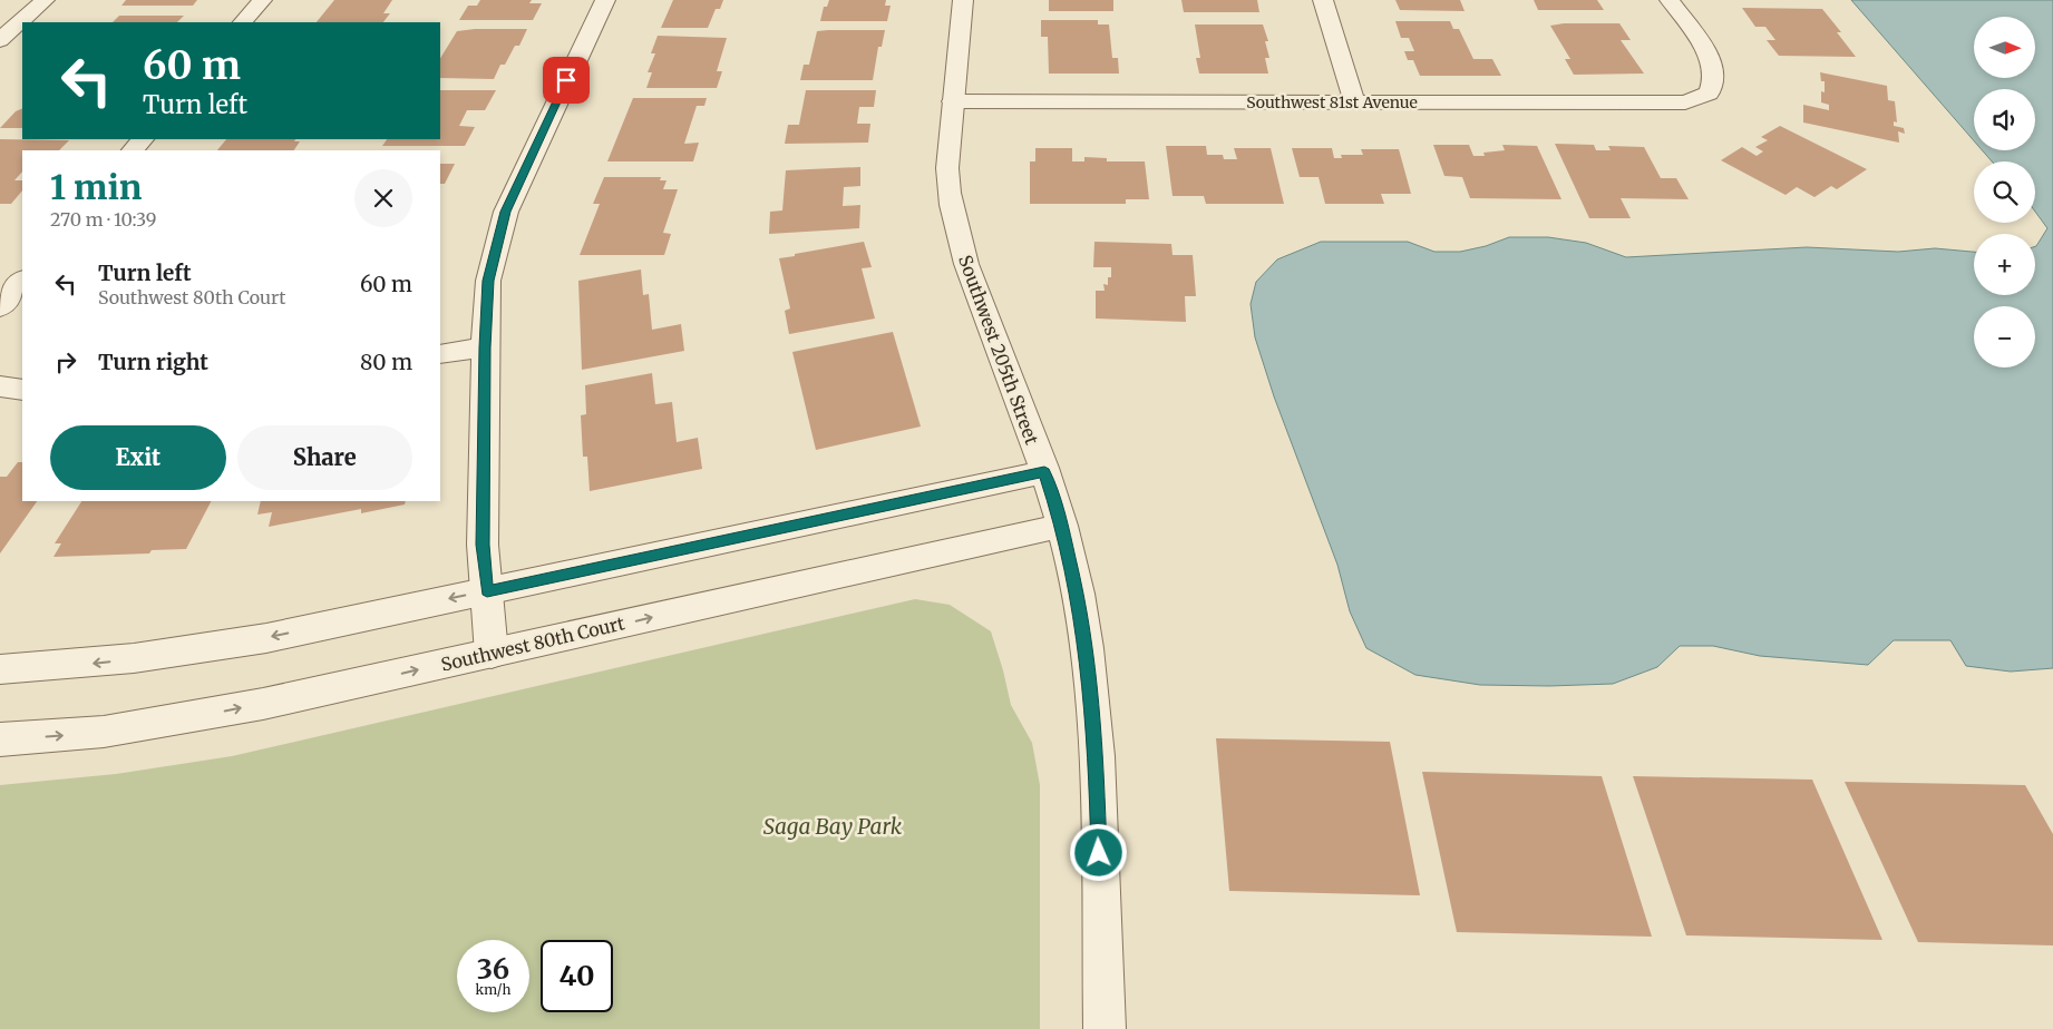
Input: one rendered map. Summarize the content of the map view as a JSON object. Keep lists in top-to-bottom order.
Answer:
{
  "streets": {
    "street": ["Southwest 81st Avenue", "Southwest 205th Street", "Southwest 80th Court"]
  },
  "crossings": [
    ["Southwest 81st Avenue", "Southwest 205th Street"],
    ["Southwest 205th Street", "Southwest 80th Court"]
  ],
  "parks": ["Saga Bay Park"],
  "north": "right",
  "page": {
    "map_buttons": ["+", "−"],
    "turn": ["60 m", "Turn left"],
    "heading": ["1 min", "270 m · 10:39"],
    "list": [
      {
        "name": "Turn left",
        "note": "Southwest 80th Court",
        "value": "60 m"
      },
      {
        "name": "Turn right",
        "value": "80 m"
      }
    ],
    "buttons": ["Exit", "Share"],
    "speed": "36 km/h",
    "limit": "40"
  }
}
